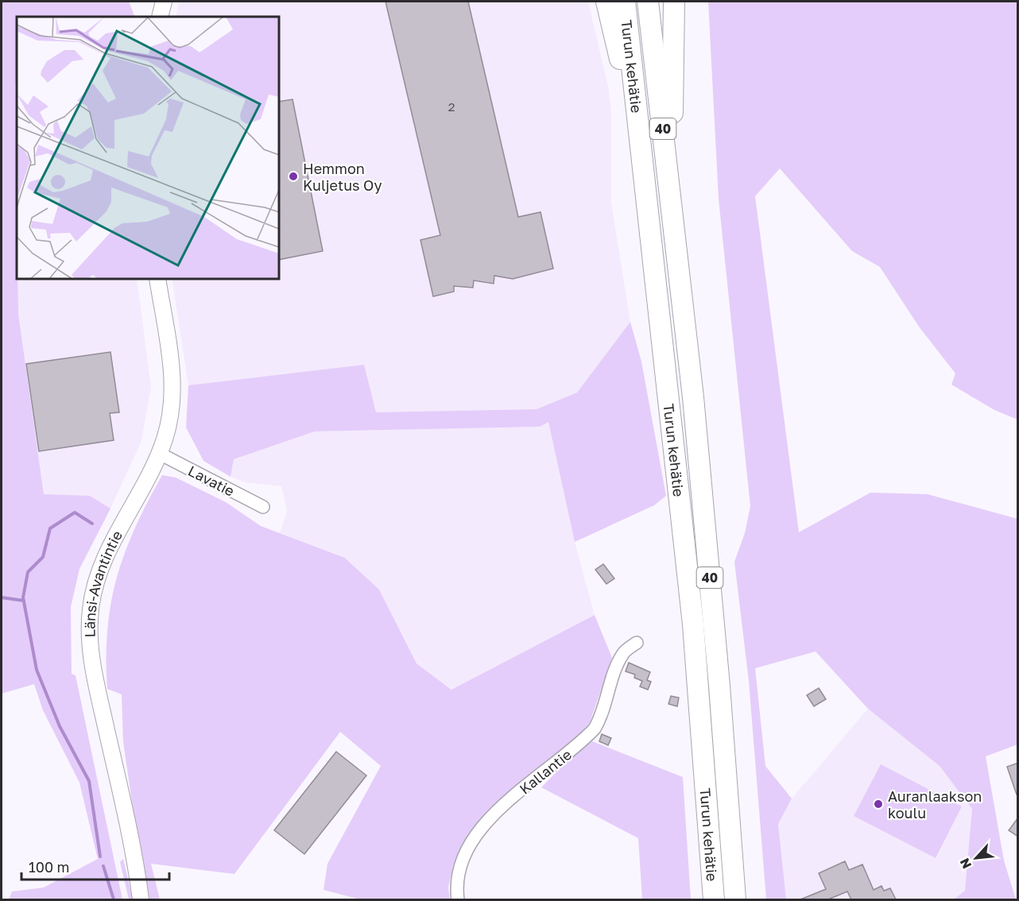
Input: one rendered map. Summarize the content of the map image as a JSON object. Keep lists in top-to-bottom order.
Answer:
{
  "streets": {
    "highway": ["Turun kehätie", "40"],
    "street": ["Lavatie", "Länsi-Avantintie", "Kallantie"]
  },
  "crossings": [
    ["Lavatie", "Länsi-Avantintie"]
  ],
  "places": ["Hemmon Kuljetus Oy", "Auranlaakson koulu"],
  "house_numbers": ["2"],
  "scale_bar": "100 m",
  "north": "bottom left"
}
